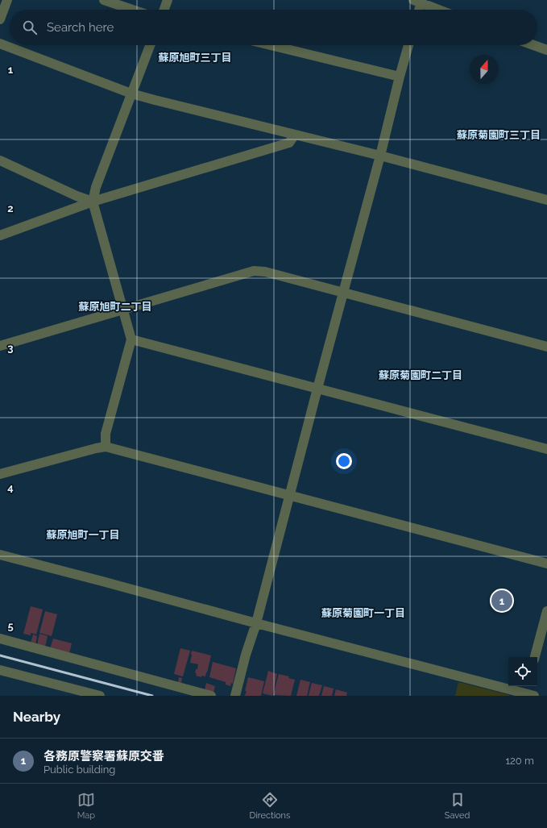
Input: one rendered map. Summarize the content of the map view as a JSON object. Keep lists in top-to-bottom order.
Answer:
{
  "districts": [
    "蘇原旭町三丁目",
    "蘇原菊園町三丁目",
    "蘇原旭町二丁目",
    "蘇原菊園町二丁目",
    "蘇原旭町一丁目",
    "蘇原菊園町一丁目"
  ],
  "north": "top",
  "page": {
    "search": "Search here",
    "pins": "1",
    "heading": "Nearby",
    "list": [
      {
        "mark": "1",
        "name": "各務原警察署蘇原交番",
        "note": "Public building",
        "value": "120 m"
      }
    ],
    "nav": ["Map", "Directions", "Saved"]
  },
  "grid": {
    "rows": [
      "1",
      "2",
      "3",
      "4",
      "5"
    ]
  }
}
